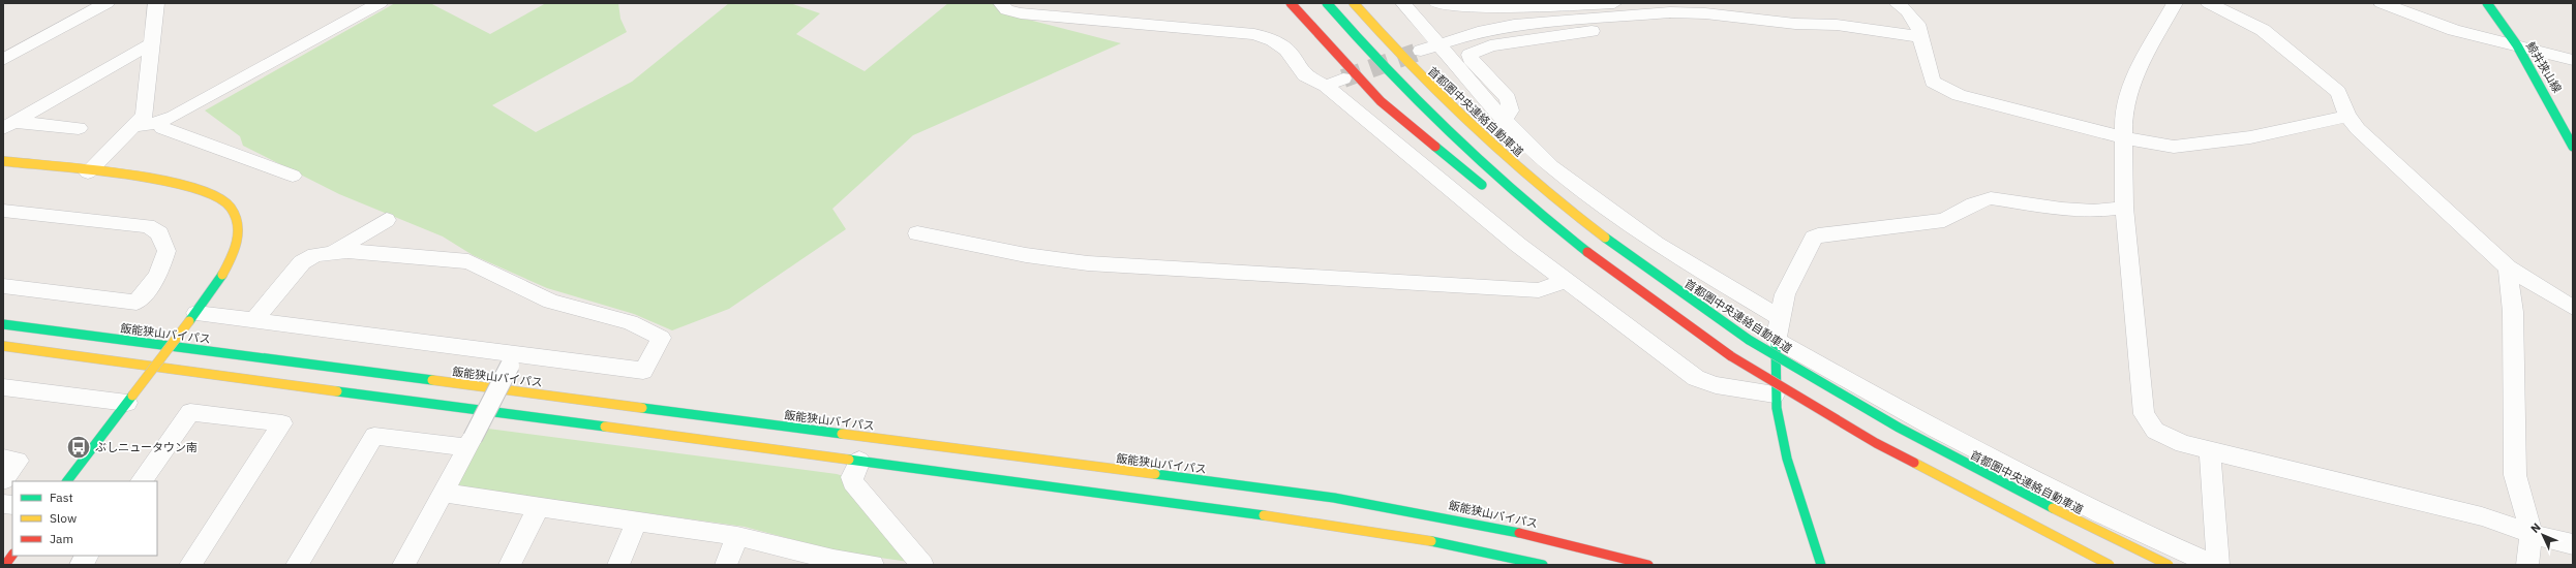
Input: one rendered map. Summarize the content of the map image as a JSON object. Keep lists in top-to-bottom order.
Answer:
{
  "streets": {
    "main road": ["鯨井狭山線", "首都圏中央連絡自動車道", "飯能狭山バイパス"]
  },
  "places": {
    "bus stop": ["ぶしニュータウン南"]
  },
  "legend": ["Fast", "Slow", "Jam"],
  "north": "top left"
}
